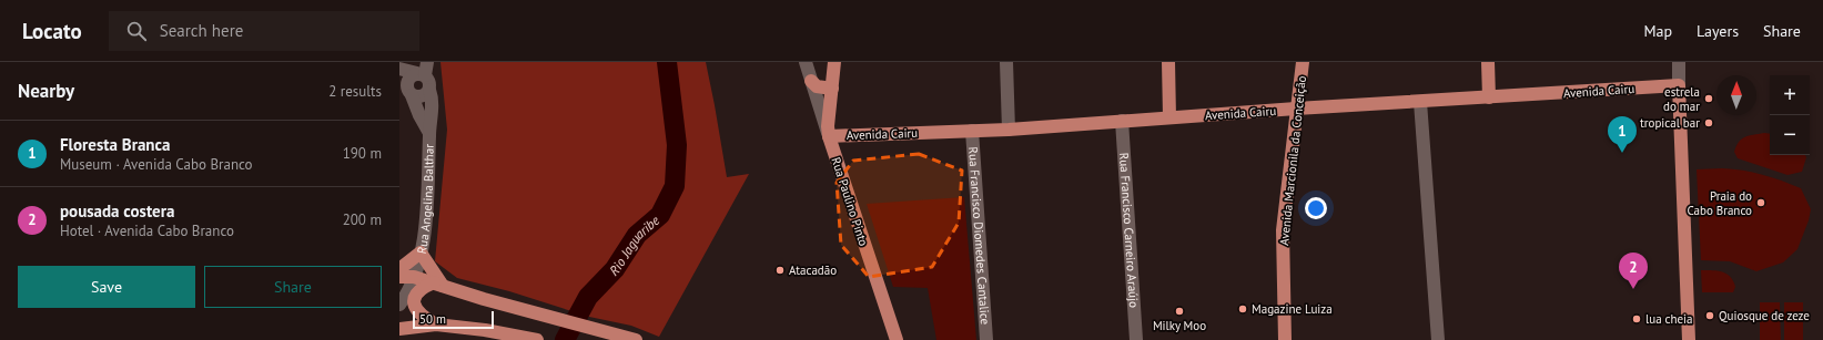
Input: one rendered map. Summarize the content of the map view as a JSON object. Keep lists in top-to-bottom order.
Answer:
{
  "streets": {
    "main road": ["Avenida Cairu", "Avenida Marcionila da Conceição", "Rua Paulino Pinto"],
    "street": ["Rua Angelina Balthar", "Rua Francisco Carneiro Araújo", "Rua Francisco Diomedes Cantalice"]
  },
  "crossings": [
    ["Avenida Cairu", "Avenida Marcionila da Conceição"],
    ["Avenida Cairu", "Rua Paulino Pinto"],
    ["Avenida Cairu", "Rua Francisco Carneiro Araújo"],
    ["Avenida Cairu", "Rua Francisco Diomedes Cantalice"]
  ],
  "water": ["Rio Jaguaribe"],
  "places": [
    "estrela do mar",
    "tropical bar",
    "Praia do Cabo Branco",
    "Atacadão",
    "Magazine Luiza",
    "Milky Moo",
    "Quiosque de zeze",
    "lua cheia"
  ],
  "scale_bar": "50 m",
  "north": "top",
  "page": {
    "header": "Locato",
    "search": "Search here",
    "nav": ["Map", "Layers", "Share"],
    "heading": ["Nearby", "2 results"],
    "map_buttons": ["+", "−"],
    "pins": ["1", "2"],
    "list": [
      {
        "mark": "1",
        "name": "Floresta Branca",
        "note": "Museum · Avenida Cabo Branco",
        "value": "190 m"
      },
      {
        "mark": "2",
        "name": "pousada costera",
        "note": "Hotel · Avenida Cabo Branco",
        "value": "200 m"
      }
    ],
    "buttons": ["Save", "Share"],
    "scale": "50 m"
  }
}
